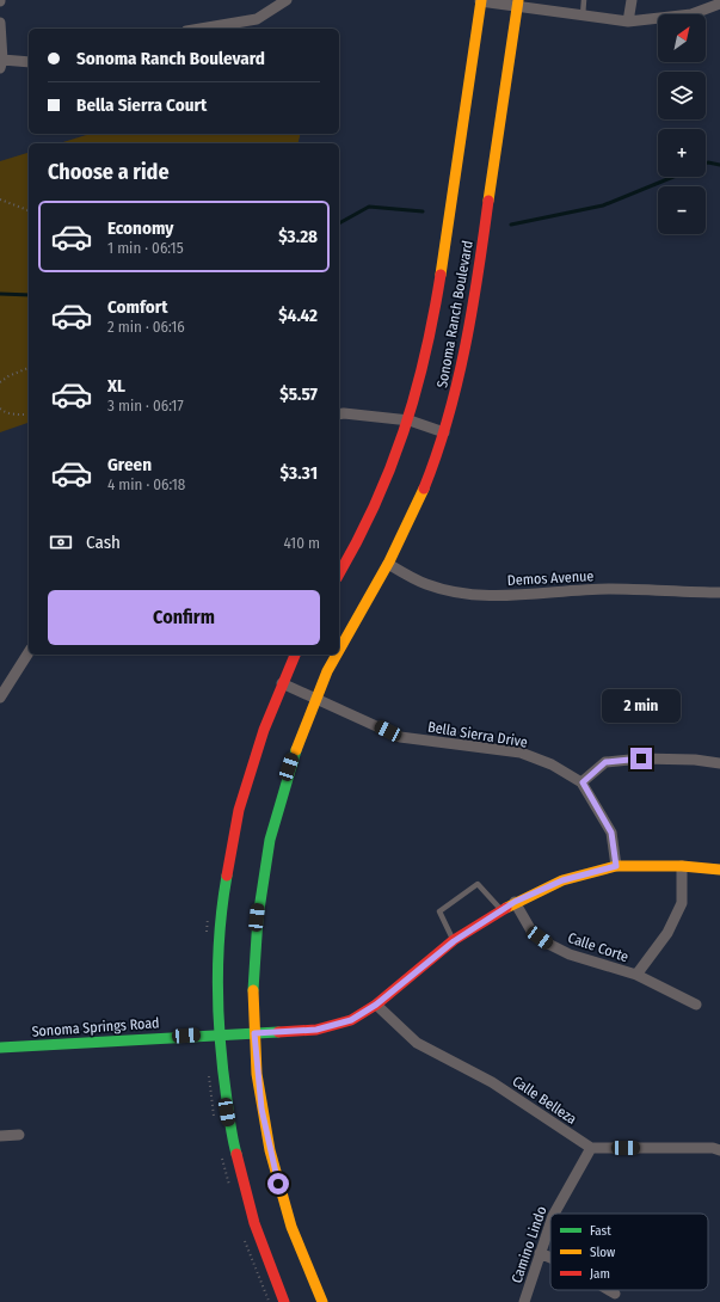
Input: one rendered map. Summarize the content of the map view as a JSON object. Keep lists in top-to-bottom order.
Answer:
{
  "streets": {
    "main road": ["Sonoma Ranch Boulevard", "Sonoma Springs Road"],
    "street": [
      "Demos Avenue",
      "Bella Sierra Drive",
      "Calle Corte",
      "Calle Belleza",
      "Camino Lindo"
    ]
  },
  "crossings": [
    ["Sonoma Ranch Boulevard", "Demos Avenue"],
    ["Sonoma Ranch Boulevard", "Bella Sierra Drive"],
    ["Sonoma Ranch Boulevard", "Sonoma Springs Road"],
    ["Calle Corte", "Sonoma Springs Road"],
    ["Sonoma Springs Road", "Calle Belleza"],
    ["Calle Belleza", "Camino Lindo"]
  ],
  "legend": ["Fast", "Slow", "Jam"],
  "north": "top right",
  "page": {
    "map_buttons": ["+", "−"],
    "banner": ["Sonoma Ranch Boulevard", "Bella Sierra Court"],
    "heading": "Choose a ride",
    "list": [
      {
        "name": "Economy",
        "note": "1 min · 06:15",
        "value": "$3.28"
      },
      {
        "name": "Comfort",
        "note": "2 min · 06:16",
        "value": "$4.42"
      },
      {
        "name": "XL",
        "note": "3 min · 06:17",
        "value": "$5.57"
      },
      {
        "name": "Green",
        "note": "4 min · 06:18",
        "value": "$3.31"
      }
    ],
    "pay": ["Cash", "410 m"],
    "buttons": "Confirm",
    "bubble": "2 min"
  }
}
